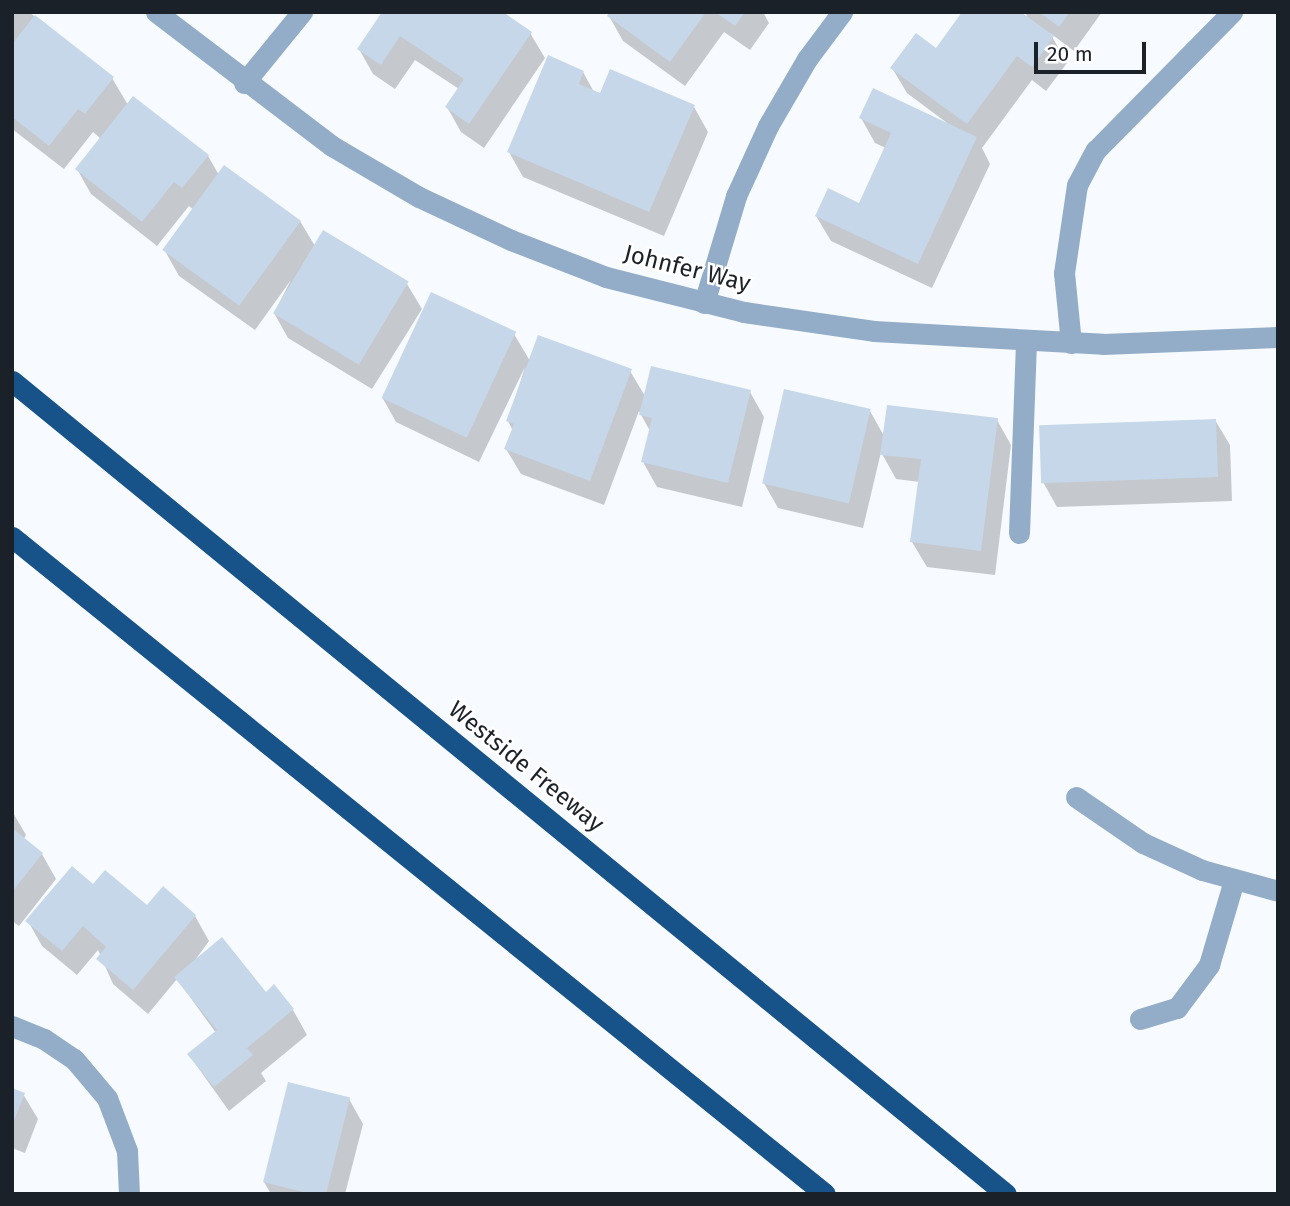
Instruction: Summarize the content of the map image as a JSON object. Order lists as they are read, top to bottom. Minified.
{"streets":{"highway":["Westside Freeway"],"street":["Johnfer Way"]},"scale_bar":"20 m"}
